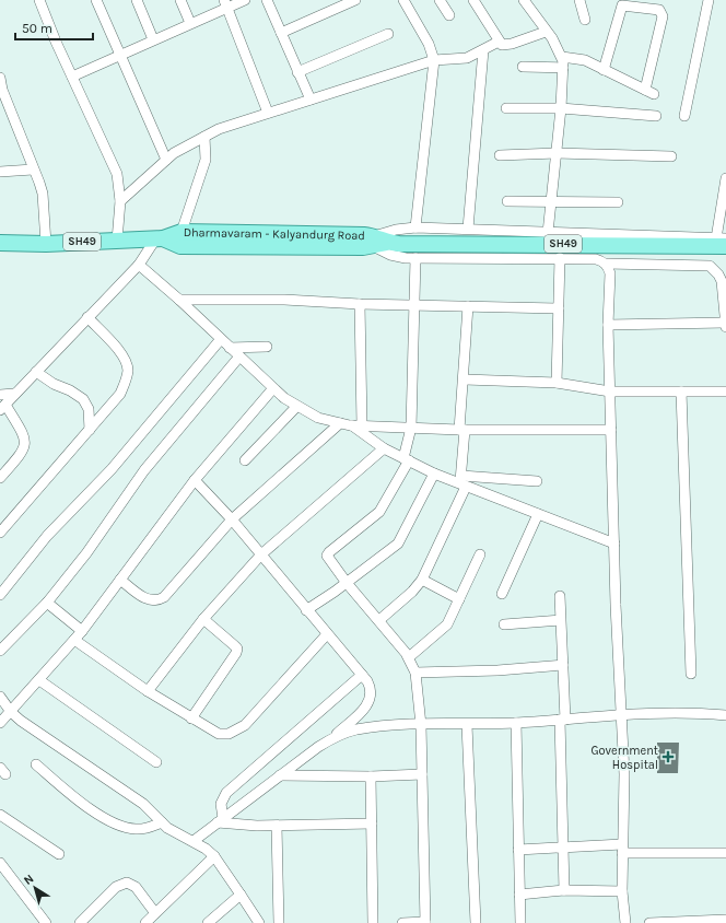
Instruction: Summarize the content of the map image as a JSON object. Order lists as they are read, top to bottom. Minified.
{"streets":{"main road":["Dharmavaram - Kalyandurg Road","SH49"]},"places":{"health":["Government Hospital"]},"scale_bar":"50 m","north":"top left"}
